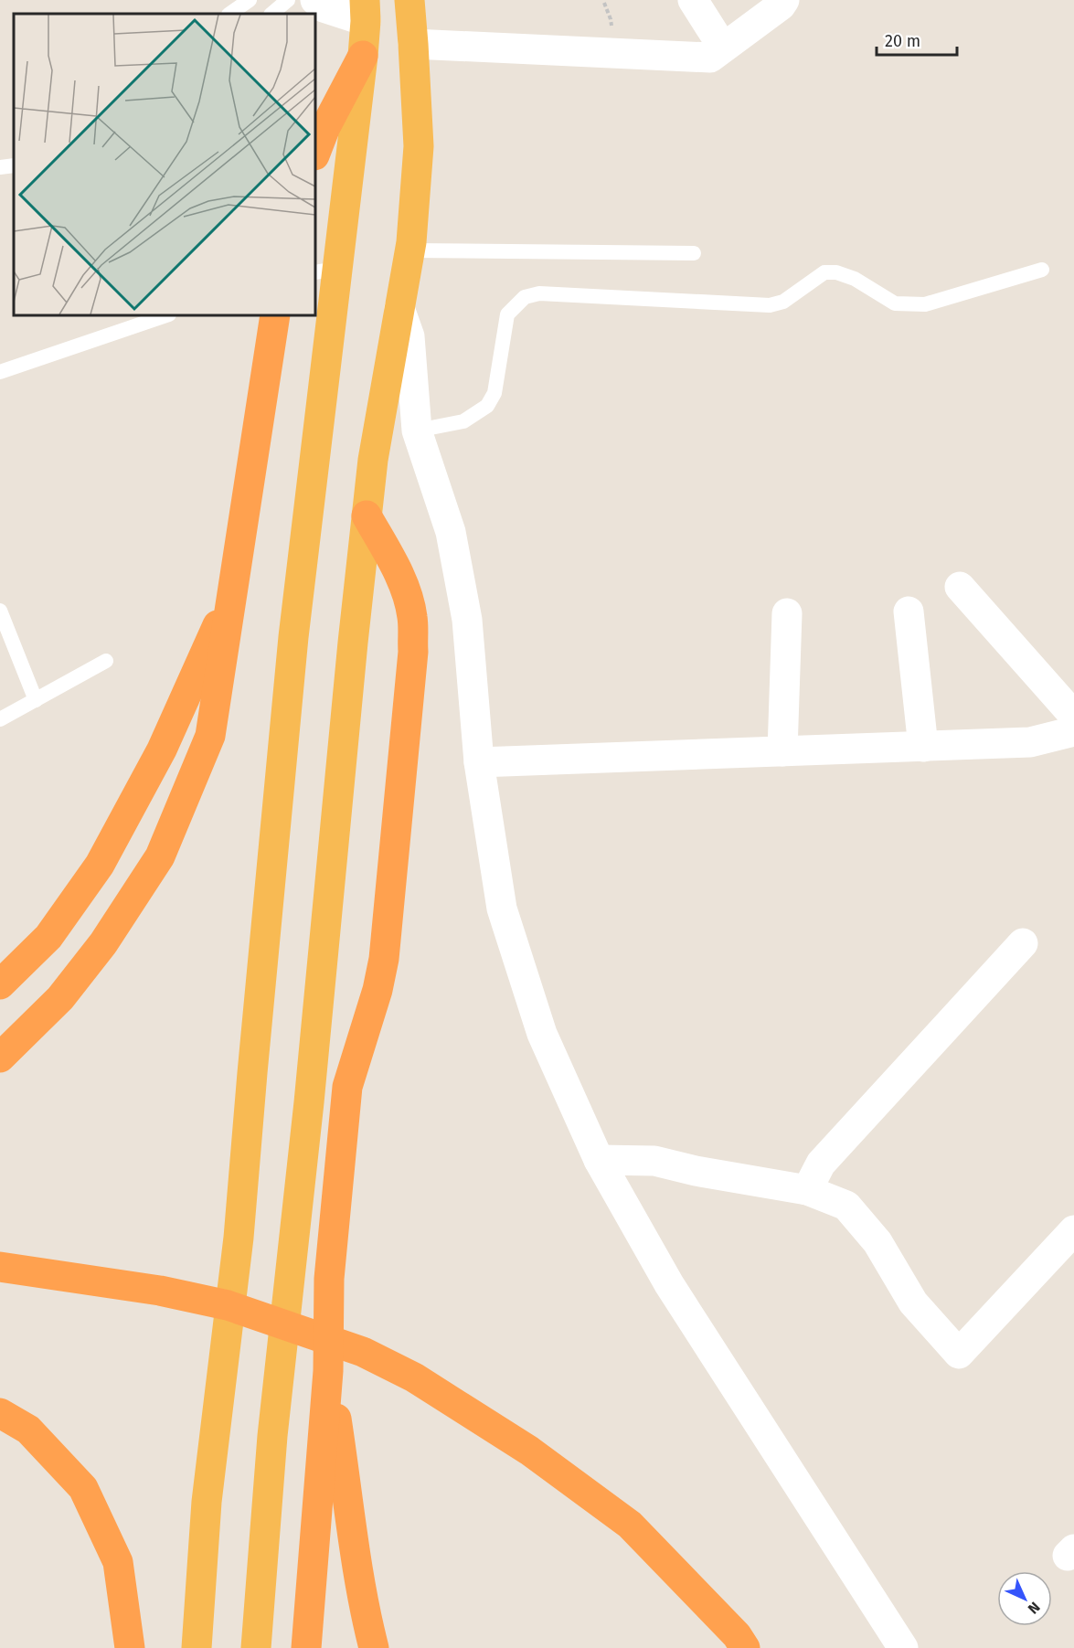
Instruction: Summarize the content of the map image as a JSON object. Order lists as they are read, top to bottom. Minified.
{"scale_bar":"20 m","north":"bottom right"}
